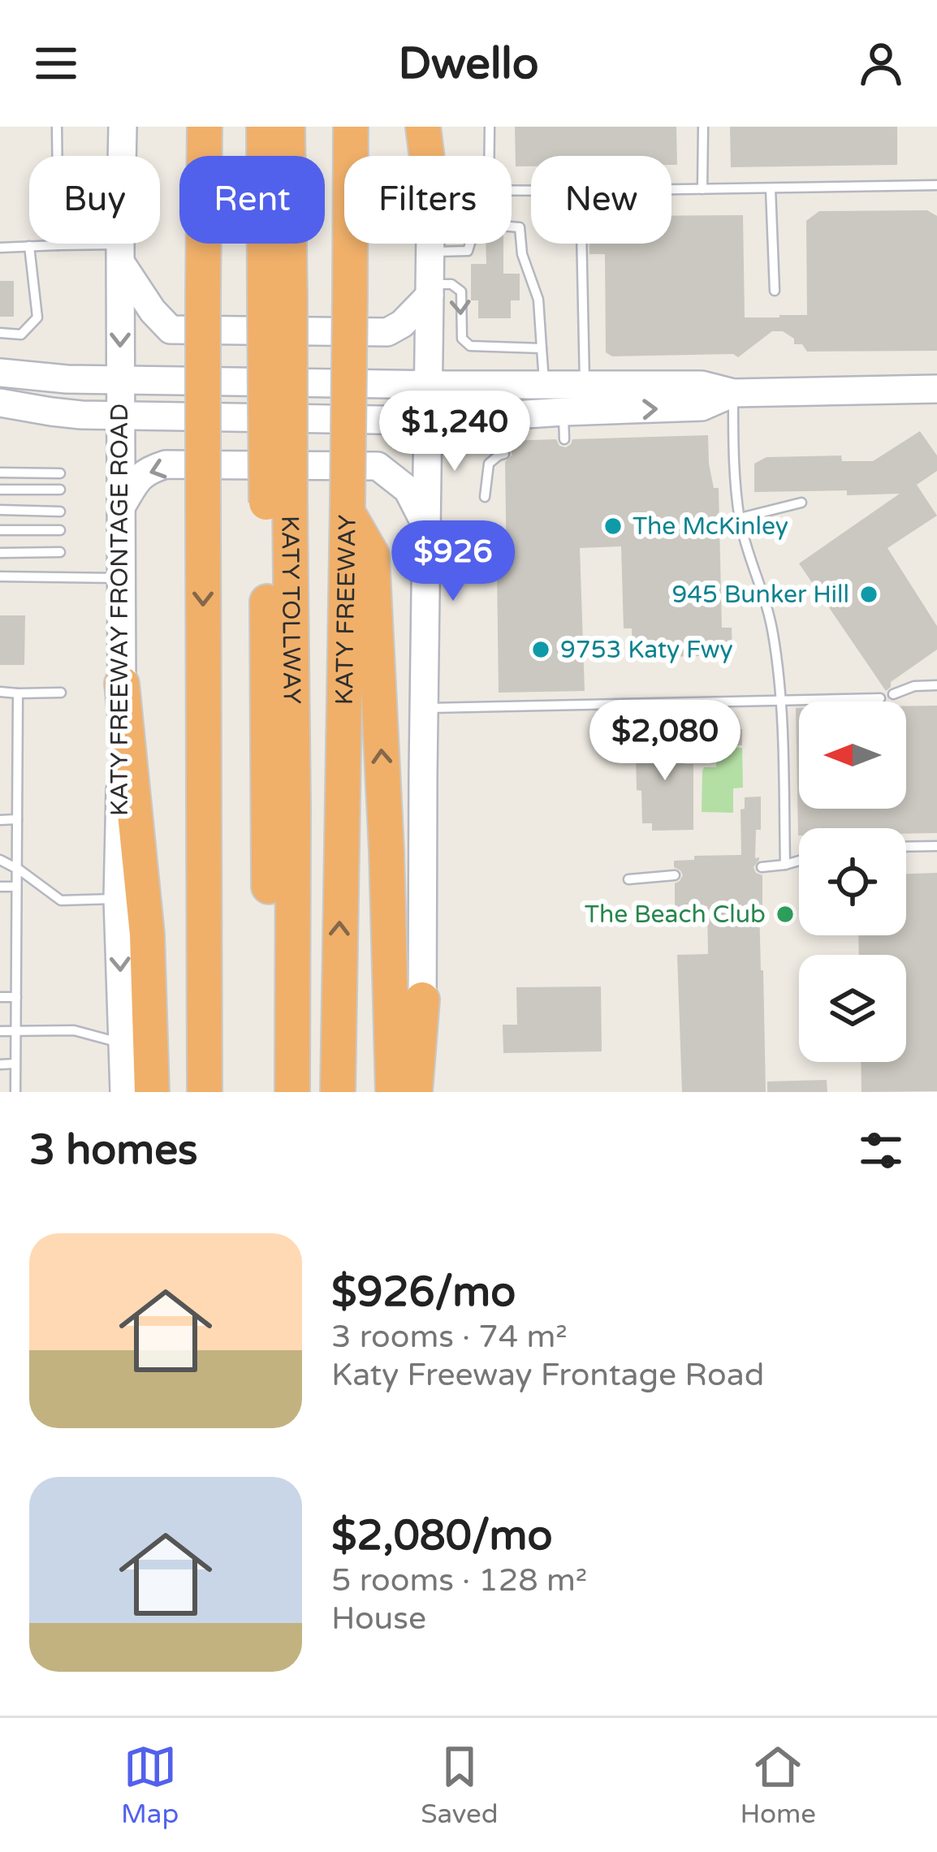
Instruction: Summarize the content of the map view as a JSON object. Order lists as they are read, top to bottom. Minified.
{"streets":{"highway":["KATY TOLLWAY","KATY FREEWAY"],"main road":["KATY FREEWAY FRONTAGE ROAD"]},"places":["The McKinley","945 Bunker Hill","9753 Katy Fwy","The Beach Club"],"north":"left","page":{"header":"Dwello","chip":["Buy","Rent","Filters","New"],"price":["$1,240","$926","$2,080"],"heading":"3 homes","list":[{"name":"$926/mo","note":"3 rooms · 74 m² · Katy Freeway Frontage Road"},{"name":"$2,080/mo","note":"5 rooms · 128 m² · House"}],"tabs":["Map","Saved","Home"]}}
